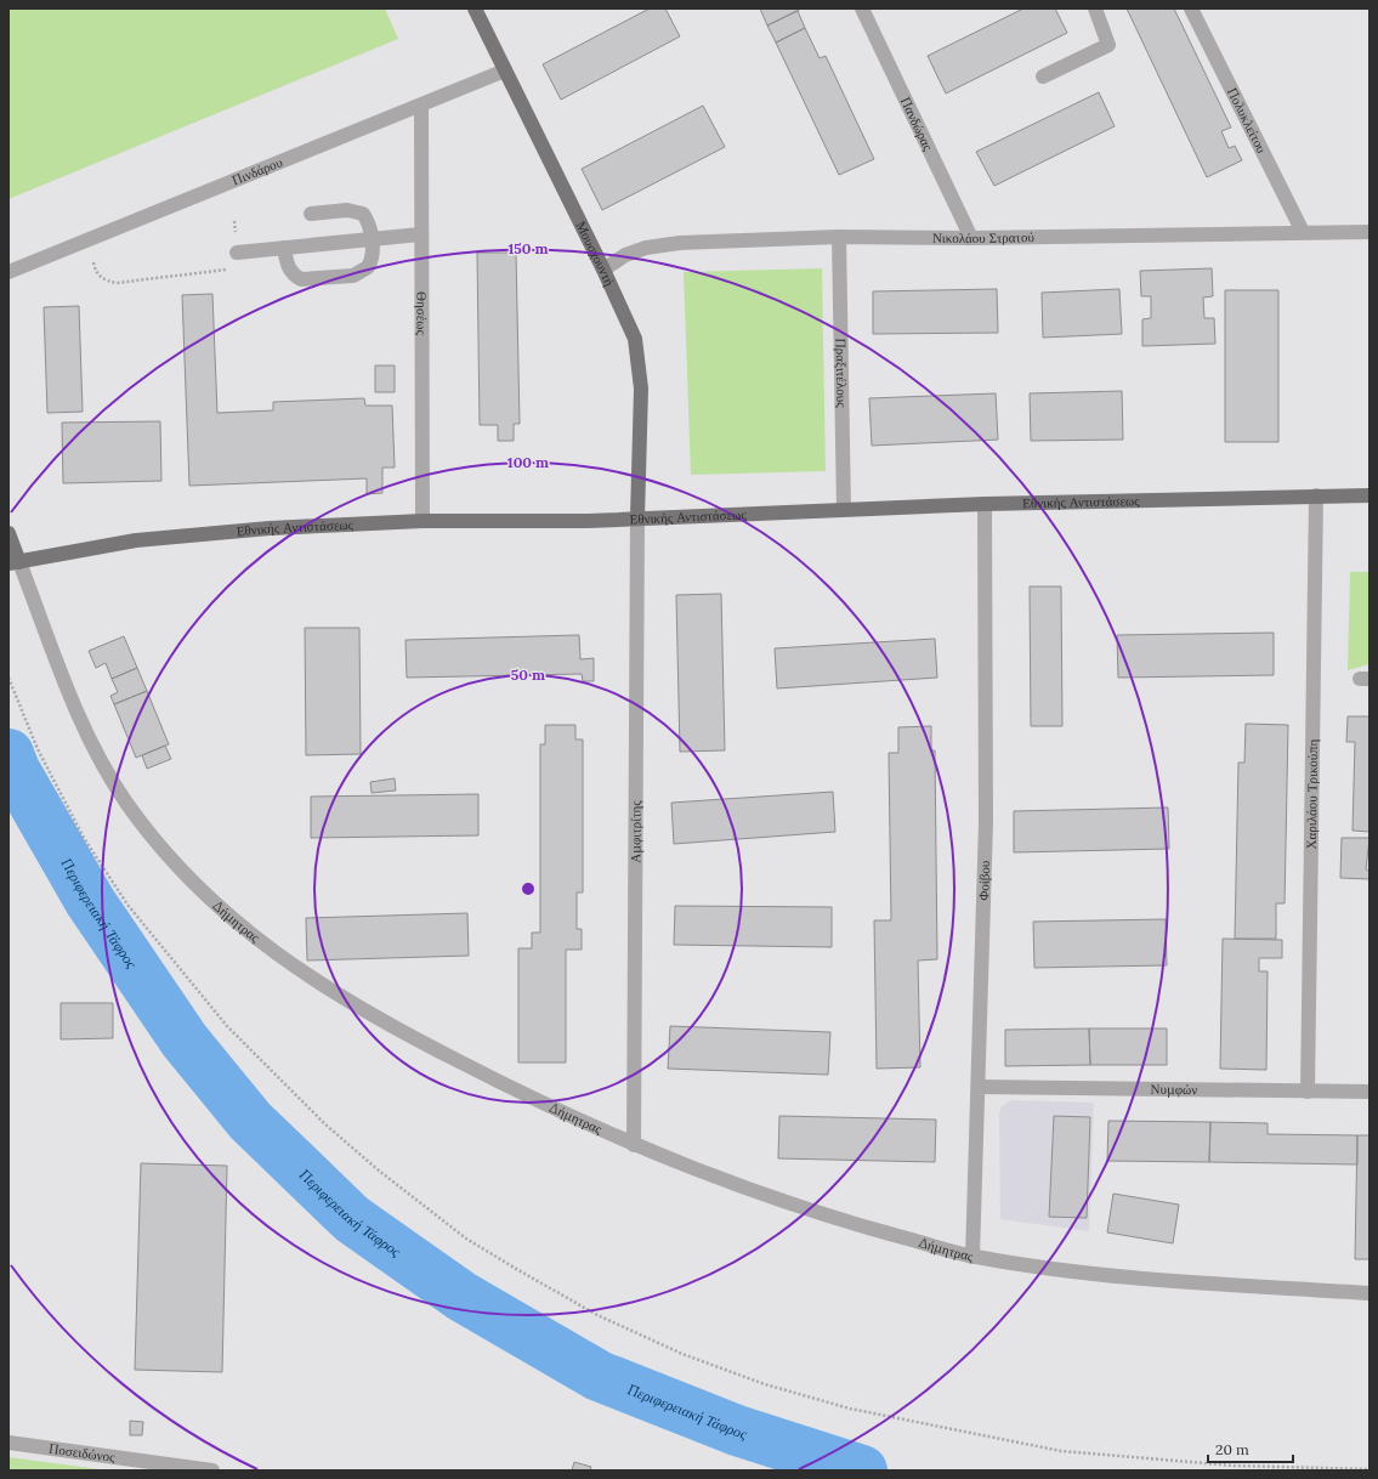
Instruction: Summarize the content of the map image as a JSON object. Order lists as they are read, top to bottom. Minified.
{"streets":{"main road":["Μουσχουντή","Εθνικής Αντιστάσεως"],"street":["Πολυκλείτου","Πανδώρας","Πινδάρου","Νικολάου Στρατού","Θησέως","Πραξιτέλους","Χαριλάου Τρικούπη","Αμφιτρίτης","Φοίβου","Δήμητρας","Νυμφών","Ποσειδώνος"]},"crossings":[["Πολυκλείτου","Νικολάου Στρατού"],["Πανδώρας","Νικολάου Στρατού"],["Πινδάρου","Μουσχουντή"],["Πινδάρου","Θησέως"],["Νικολάου Στρατού","Μουσχουντή"],["Νικολάου Στρατού","Πραξιτέλους"],["Μουσχουντή","Εθνικής Αντιστάσεως"],["Μουσχουντή","Αμφιτρίτης"],["Θησέως","Εθνικής Αντιστάσεως"],["Πραξιτέλους","Εθνικής Αντιστάσεως"],["Εθνικής Αντιστάσεως","Χαριλάου Τρικούπη"],["Εθνικής Αντιστάσεως","Αμφιτρίτης"],["Εθνικής Αντιστάσεως","Φοίβου"],["Εθνικής Αντιστάσεως","Δήμητρας"],["Χαριλάου Τρικούπη","Νυμφών"],["Αμφιτρίτης","Δήμητρας"],["Φοίβου","Δήμητρας"],["Φοίβου","Νυμφών"]],"water":["Περιφερειακή Τάφρος"],"scale_bar":"20 m","rings":["150 m","100 m","50 m"]}
